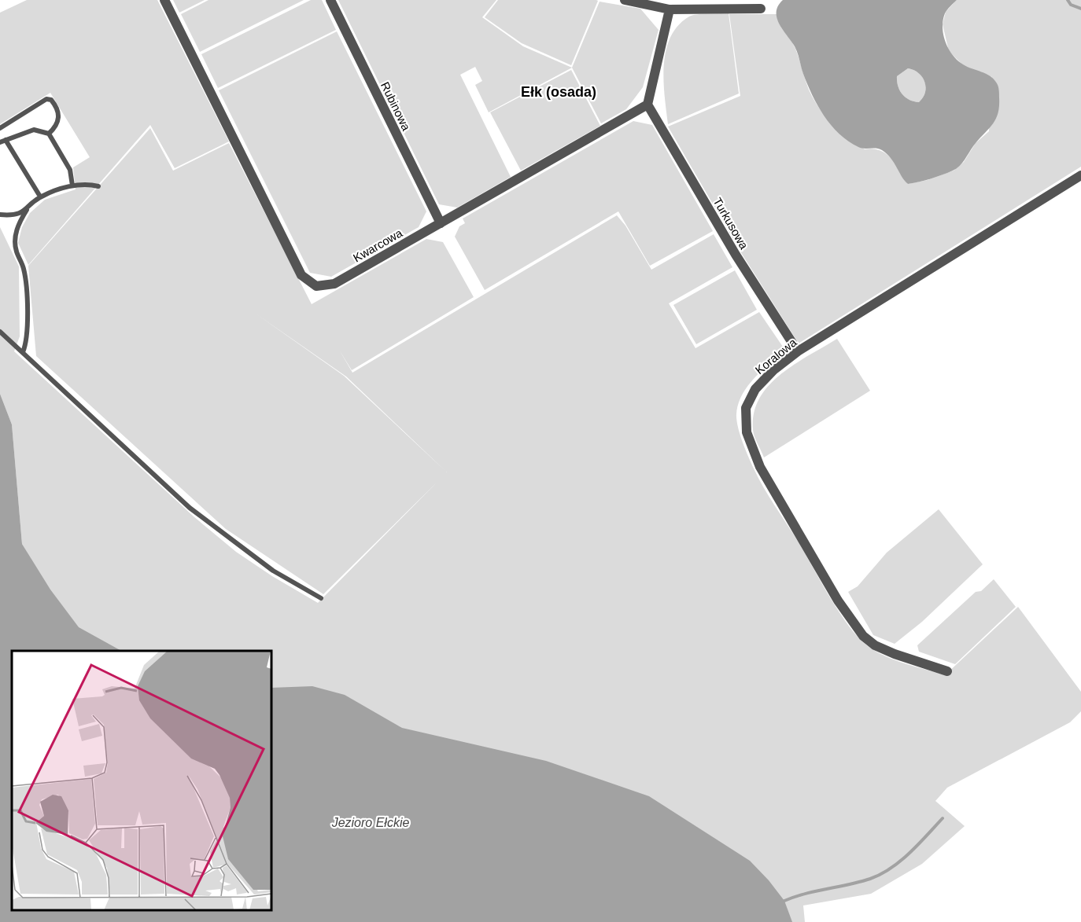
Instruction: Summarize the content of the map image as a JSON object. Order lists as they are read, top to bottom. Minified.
{"streets":{"street":["Rubinowa","Turkusowa","Kwarcowa","Koralowa"]},"crossings":[["Rubinowa","Kwarcowa"],["Turkusowa","Kwarcowa"],["Turkusowa","Koralowa"]],"districts":["Ełk (osada)"],"water":["Jezioro Ełckie"]}
